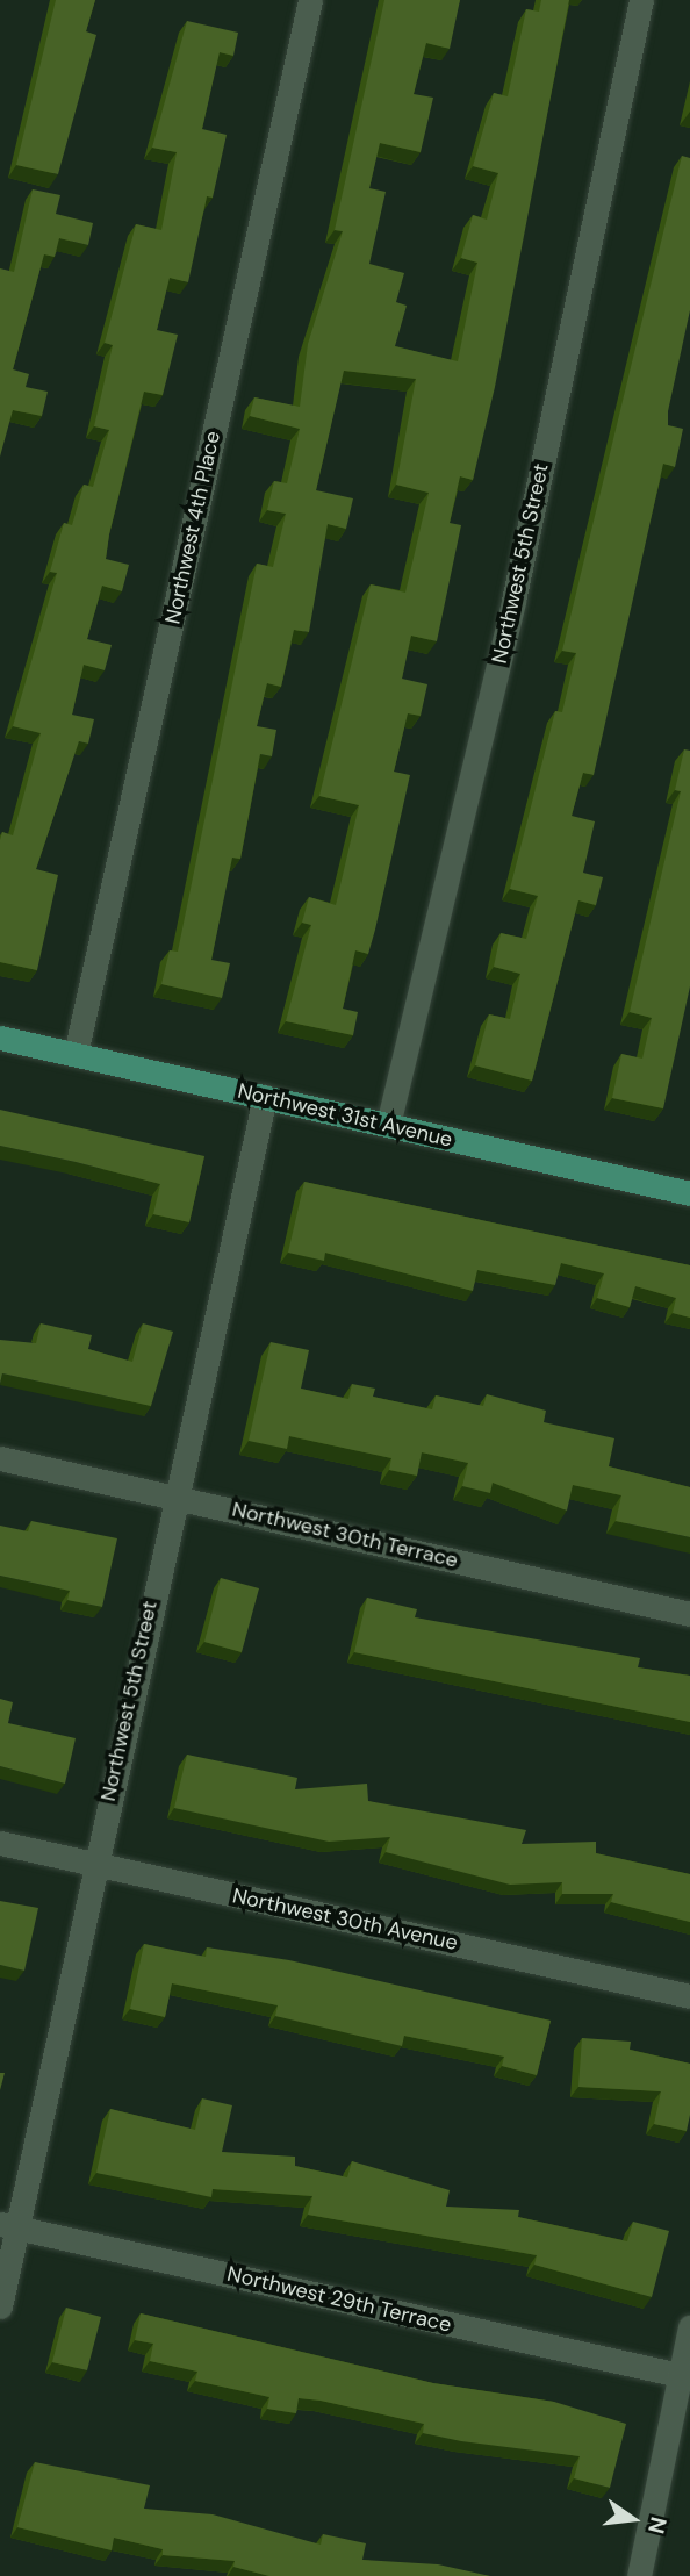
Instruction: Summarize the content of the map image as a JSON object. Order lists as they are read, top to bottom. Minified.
{"streets":{"main road":["Northwest 31st Avenue"],"street":["Northwest 4th Place","Northwest 5th Street","Northwest 30th Terrace","Northwest 30th Avenue","Northwest 29th Terrace"]},"crossings":[["Northwest 4th Place","Northwest 31st Avenue"],["Northwest 5th Street","Northwest 31st Avenue"],["Northwest 5th Street","Northwest 30th Terrace"],["Northwest 5th Street","Northwest 30th Avenue"],["Northwest 5th Street","Northwest 29th Terrace"]],"north":"right"}
